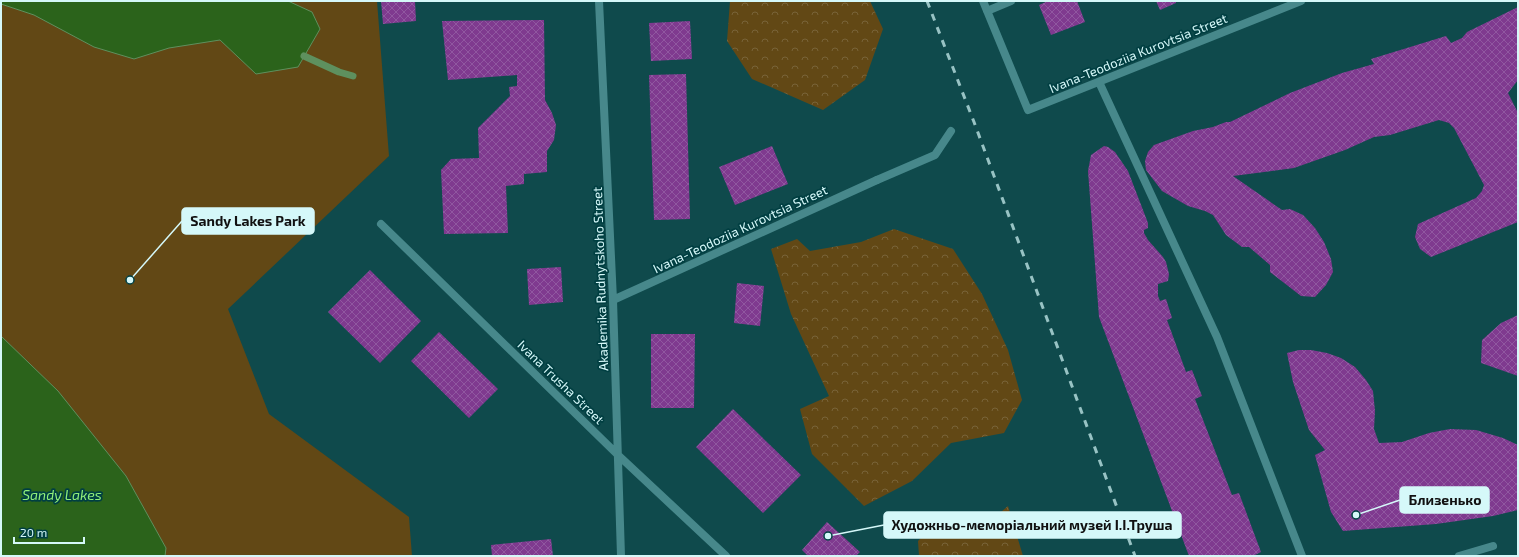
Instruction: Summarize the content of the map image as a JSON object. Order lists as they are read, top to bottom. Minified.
{"streets":{"street":["Ivana-Teodoziia Kurovtsia Street","Akademika Rudnytskoho Street","Ivana Trusha Street"]},"crossings":[["Ivana-Teodoziia Kurovtsia Street","Akademika Rudnytskoho Street"],["Akademika Rudnytskoho Street","Ivana Trusha Street"]],"water":["Sandy Lakes"],"places":["Sandy Lakes Park","Близенько","Художньо-меморіальний музей І.І.Труша"],"scale_bar":"20 m"}
